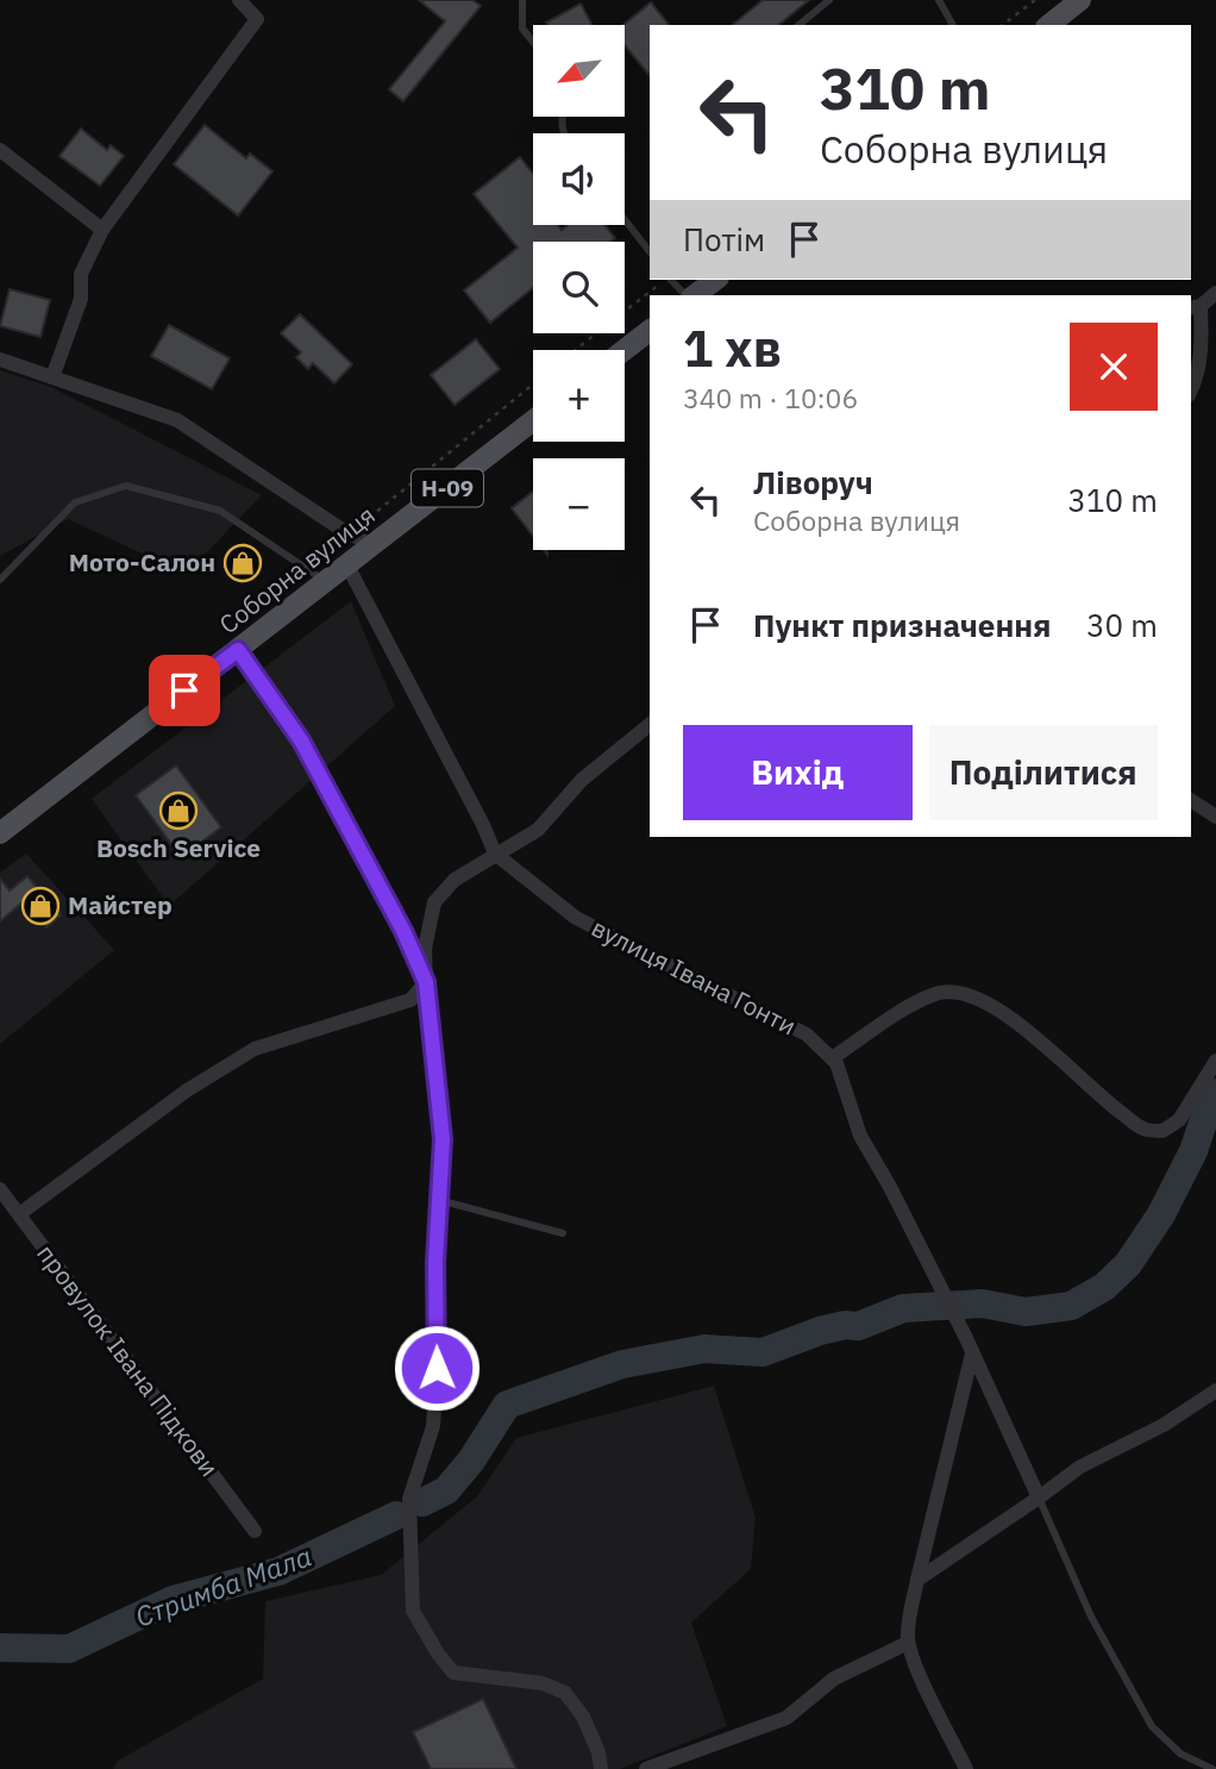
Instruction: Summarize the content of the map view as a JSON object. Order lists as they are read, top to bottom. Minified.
{"streets":{"main road":["Н-09","Соборна вулиця"],"street":["вулиця Івана Гонти","провулок Івана Підкови"]},"crossings":[["Соборна вулиця","вулиця Івана Гонти"]],"water":["Стримба Мала"],"places":{"shop":["Мото-Салон","Bosch Service","Майстер"]},"north":"bottom left","page":{"map_buttons":["+","−"],"turn":["310 m","Соборна вулиця"],"then":"Потім","heading":["1 хв","340 m · 10:06"],"list":[{"name":"Ліворуч","note":"Соборна вулиця","value":"310 m"},{"name":"Пункт призначення","value":"30 m"}],"buttons":["Вихід","Поділитися"]}}
